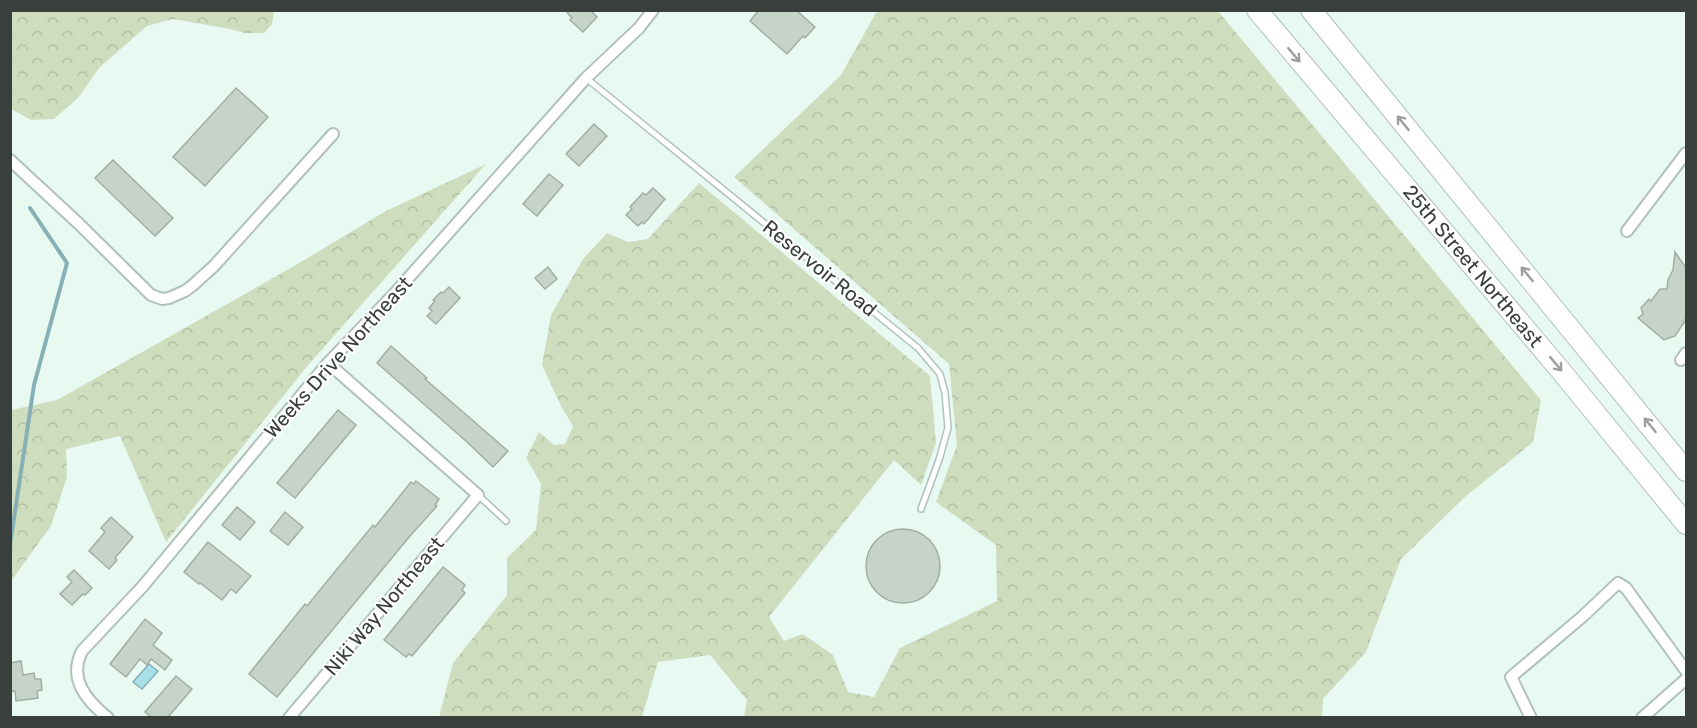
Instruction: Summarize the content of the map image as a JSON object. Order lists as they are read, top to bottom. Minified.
{"streets":{"highway":["25th Street Northeast"],"street":["Weeks Drive Northeast","Niki Way Northeast"],"lane":["Reservoir Road"]},"crossings":[["Reservoir Road","Weeks Drive Northeast"]]}
